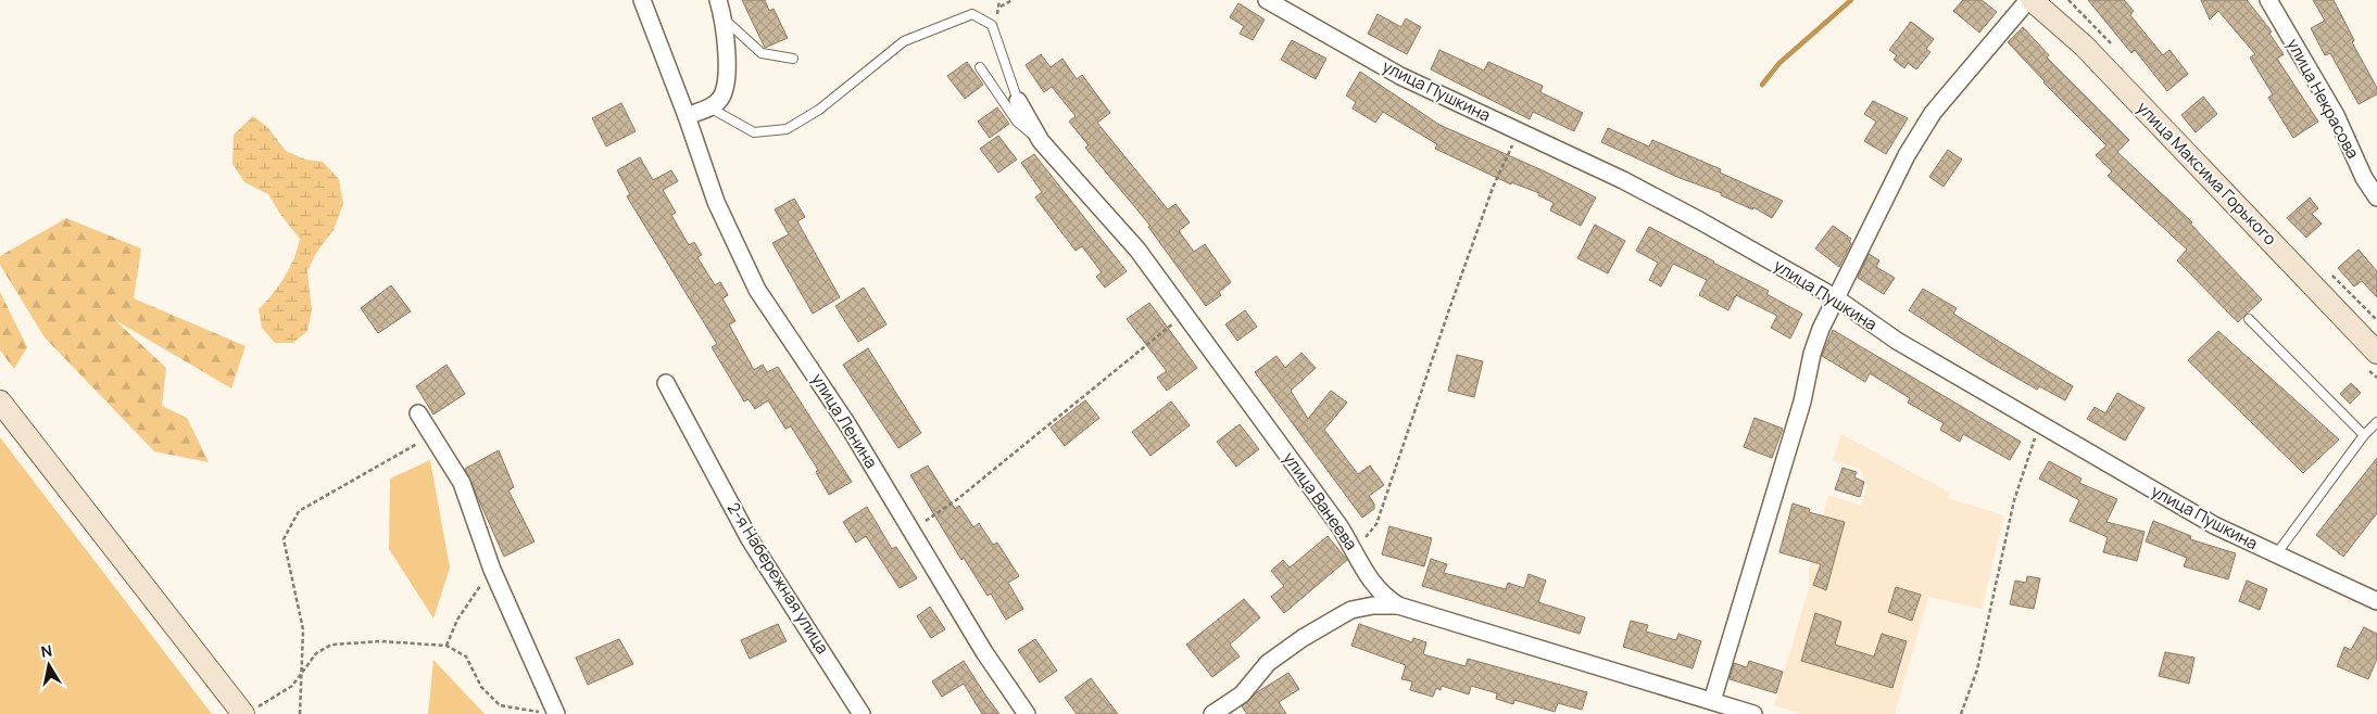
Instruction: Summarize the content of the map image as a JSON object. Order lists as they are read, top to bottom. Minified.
{"streets":{"street":["улица Пушкина","улица Некрасова","улица Максима Горького","улица Ленина","улица Ванеева","2-я Набережная улица"]},"north":"top"}
